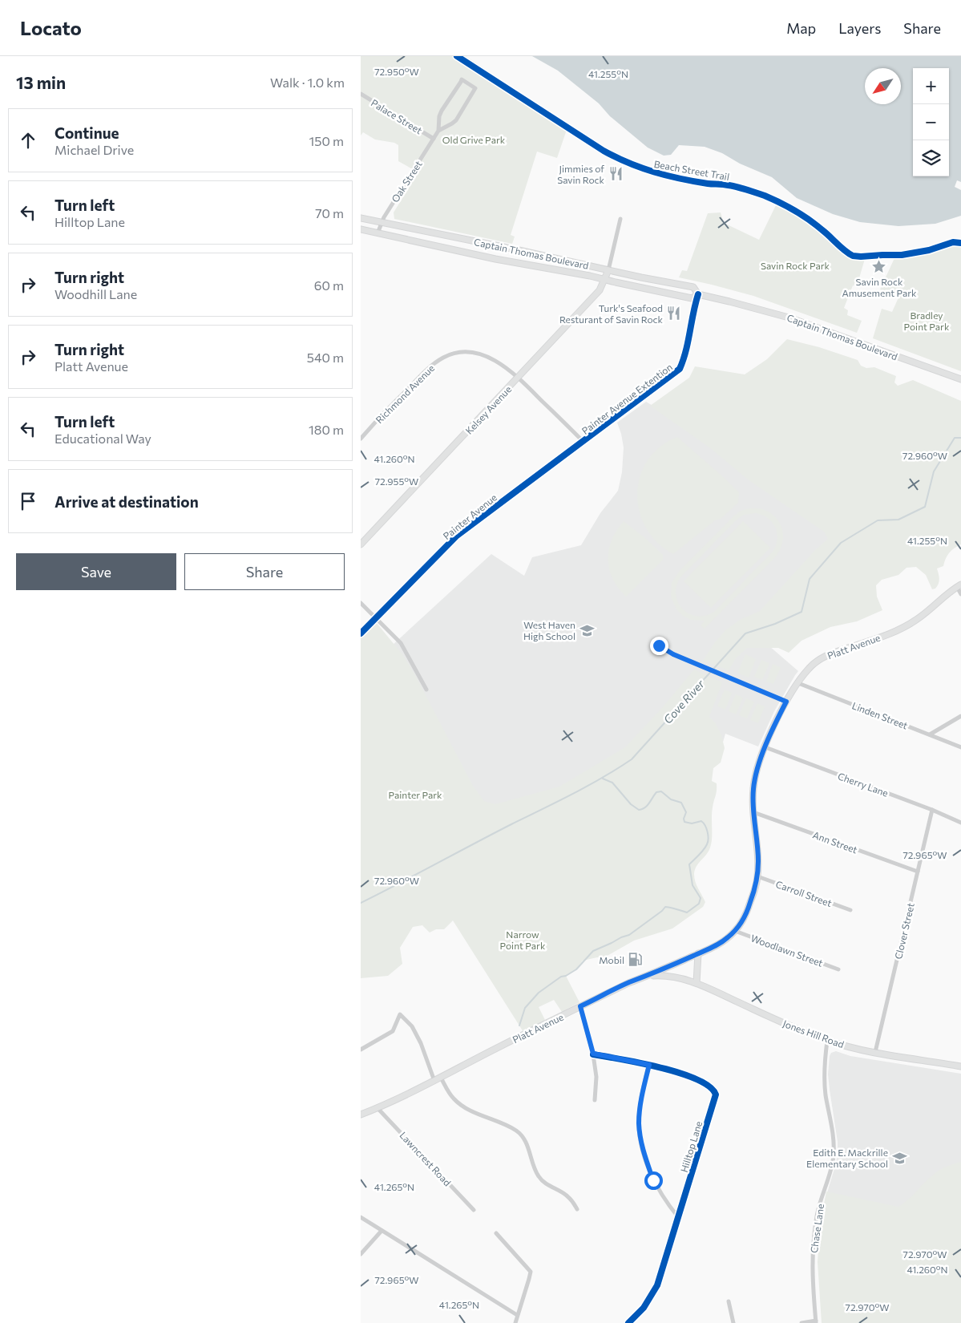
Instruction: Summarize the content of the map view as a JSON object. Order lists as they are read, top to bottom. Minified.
{"streets":{"main road":["Captain Thomas Boulevard","Kelsey Avenue","Platt Avenue","Jones Hill Road"],"street":["Palace Street","Oak Street","Richmond Avenue","Painter Avenue Extention","Painter Avenue","Linden Street","Cherry Lane","Ann Street","Carroll Street","Clover Street","Woodlawn Street","Hilltop Lane","Lawncrest Road","Chase Lane"],"cycle path":["Beach Street Trail"]},"crossings":[["Palace Street","Oak Street"],["Oak Street","Captain Thomas Boulevard"],["Captain Thomas Boulevard","Painter Avenue Extention"],["Captain Thomas Boulevard","Kelsey Avenue"],["Richmond Avenue","Painter Avenue Extention"],["Richmond Avenue","Kelsey Avenue"],["Richmond Avenue","Painter Avenue"],["Painter Avenue Extention","Painter Avenue"],["Platt Avenue","Linden Street"],["Platt Avenue","Cherry Lane"],["Platt Avenue","Ann Street"],["Platt Avenue","Carroll Street"],["Platt Avenue","Woodlawn Street"],["Platt Avenue","Jones Hill Road"],["Platt Avenue","Lawncrest Road"],["Cherry Lane","Clover Street"],["Ann Street","Clover Street"],["Clover Street","Jones Hill Road"],["Jones Hill Road","Chase Lane"]],"water":["Cove River"],"parks":["Old Grive Park","Savin Rock Park","Bradley Point Park","Painter Park","Narrow Point Park"],"places":{"restaurant":["Jimmies of Savin Rock","Turk's Seafood Resturant of Savin Rock"],"place":["Savin Rock Amusement Park"],"school or university":["West Haven High School","Edith E. Mackrille Elementary School"],"fuel station":["Mobil"]},"north":"bottom left","page":{"header":"Locato","nav":["Map","Layers","Share"],"heading":["13 min","Walk · 1.0 km"],"map_buttons":["+","−"],"list":[["Continue","Michael Drive","150 m"],["Turn left","Hilltop Lane","70 m"],["Turn right","Woodhill Lane","60 m"],["Turn right","Platt Avenue","540 m"],["Turn left","Educational Way","180 m"],"Arrive at destination"],"buttons":["Save","Share"]},"coordinates":["72.950°W","41.255°N","72.960°W","41.260°N","72.955°W","72.965°W","41.265°N","72.970°W"]}
